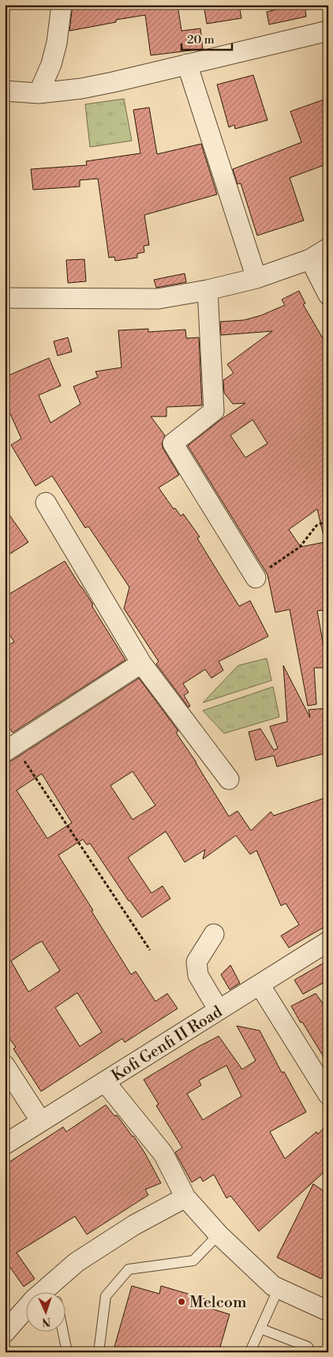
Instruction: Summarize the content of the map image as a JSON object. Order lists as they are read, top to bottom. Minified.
{"streets":{"street":["Kofi Genfi II Road"]},"places":["Melcom"],"scale_bar":"20 m","north":"bottom"}
